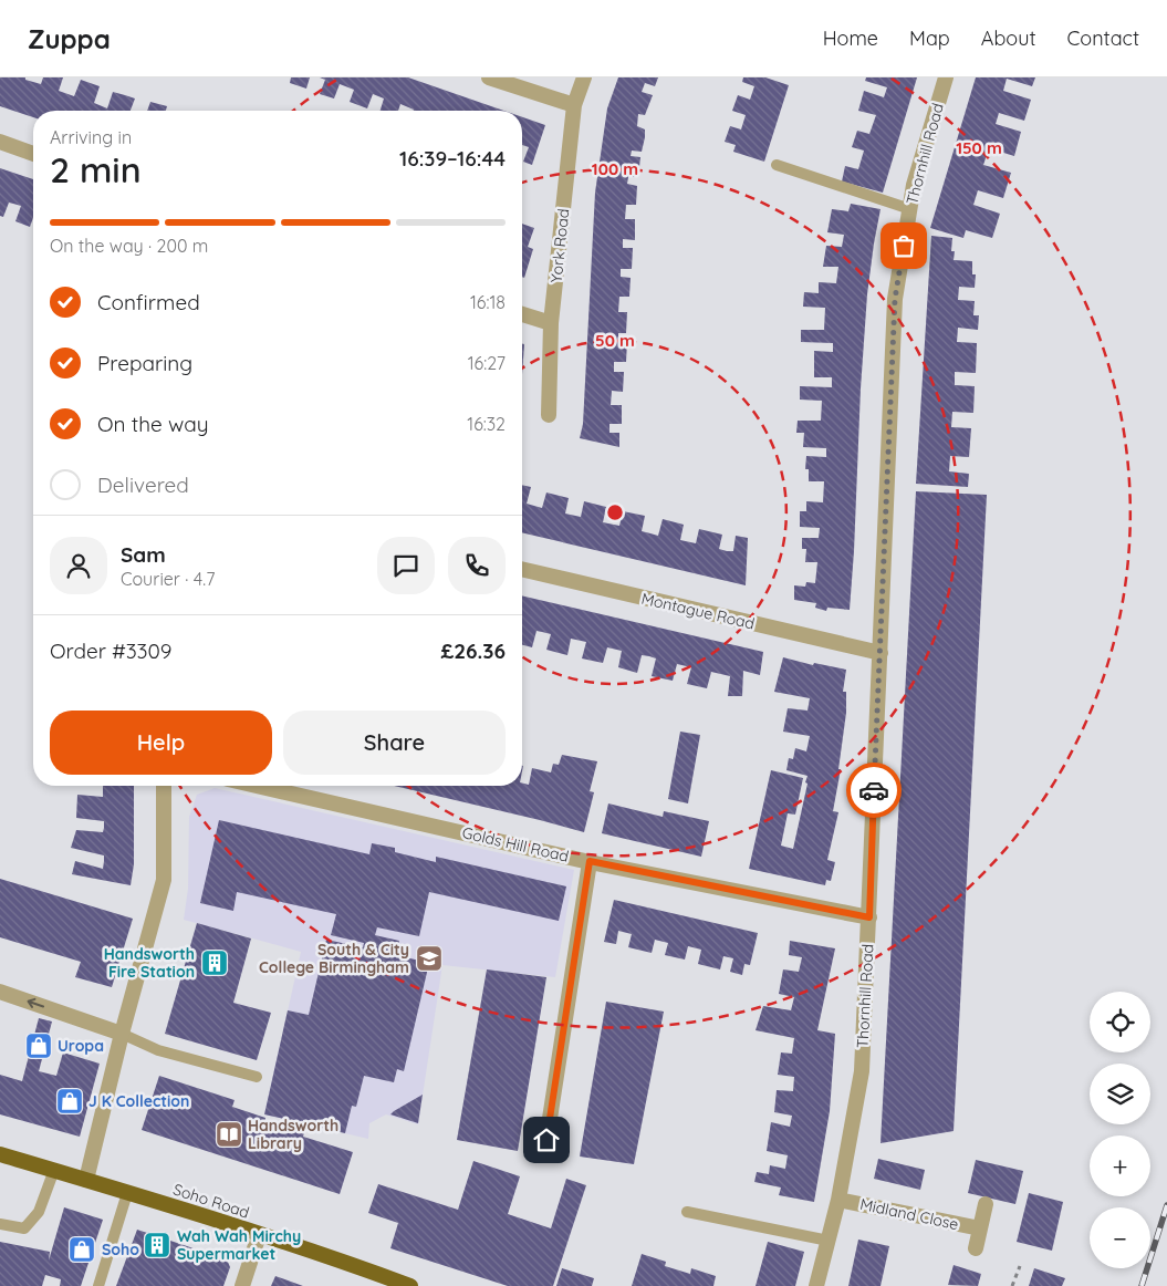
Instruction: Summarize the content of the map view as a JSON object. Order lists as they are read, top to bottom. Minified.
{"streets":{"highway":["Soho Road"],"street":["Thornhill Road","York Road","Montague Road","Golds Hill Road","Midland Close"]},"crossings":[["Thornhill Road","Montague Road"],["Thornhill Road","Golds Hill Road"],["Thornhill Road","Midland Close"]],"places":{"school or university":["South & City College Birmingham"],"building":["Handsworth Fire Station","Wah Wah Mirchy Supermarket"],"shop":["Uropa","J K Collection","Soho"],"library":["Handsworth Library"]},"page":{"header":"Zuppa","nav":["Home","Map","About","Contact"],"heading":["2 min","Arriving in","16:39–16:44"],"panel":["Sam","Courier · 4.7","Order #3309","£26.36"],"bar":"On the way · 200 m","list":[["Confirmed","16:18"],["Preparing","16:27"],["On the way","16:32"],"Delivered"],"buttons":["Help","Share"],"map_buttons":["+","−"]},"rings":["150 m","100 m","50 m"]}
